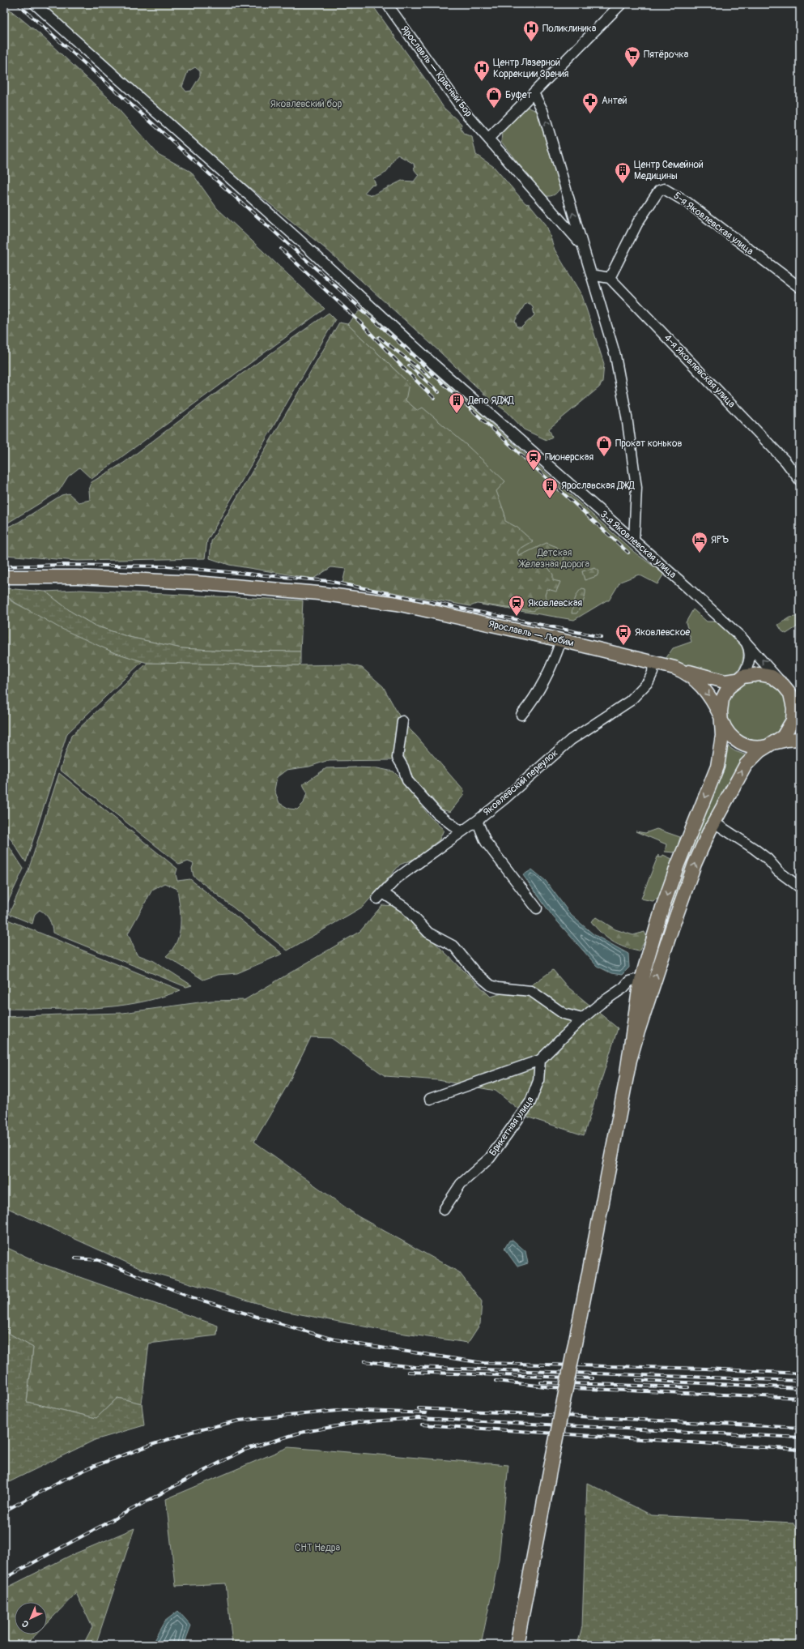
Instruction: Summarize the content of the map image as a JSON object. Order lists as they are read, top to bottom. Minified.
{"streets":{"main road":["Ярославль — Любим"],"street":["Ярославль — Красный Бор","5-я Яковлевская улица","4-я Яковлевская улица","3-я Яковлевская улица","Яковлевский переулок","Брикетная улица"]},"crossings":[["5-я Яковлевская улица","4-я Яковлевская улица"],["3-я Яковлевская улица","Ярославль — Любим"],["Ярославль — Любим","Яковлевский переулок"]],"parks":["Яковлевский бор","Детская Железная дорога","СНТ Недра"],"places":{"hospital":["Поликлиника","Центр Лазерной Коррекции Зрения"],"supermarket":["Пятёрочка"],"shop":["Буфет","Прокат коньков"],"pharmacy":["Антей"],"building":["Центр Семейной Медицины","Депо ЯДЖД","Ярославская ДЖД"],"station":["Пионерская","Яковлевская"],"hotel":["ЯРЪ"],"bus stop":["Яковлевское"]},"north":"bottom left"}
